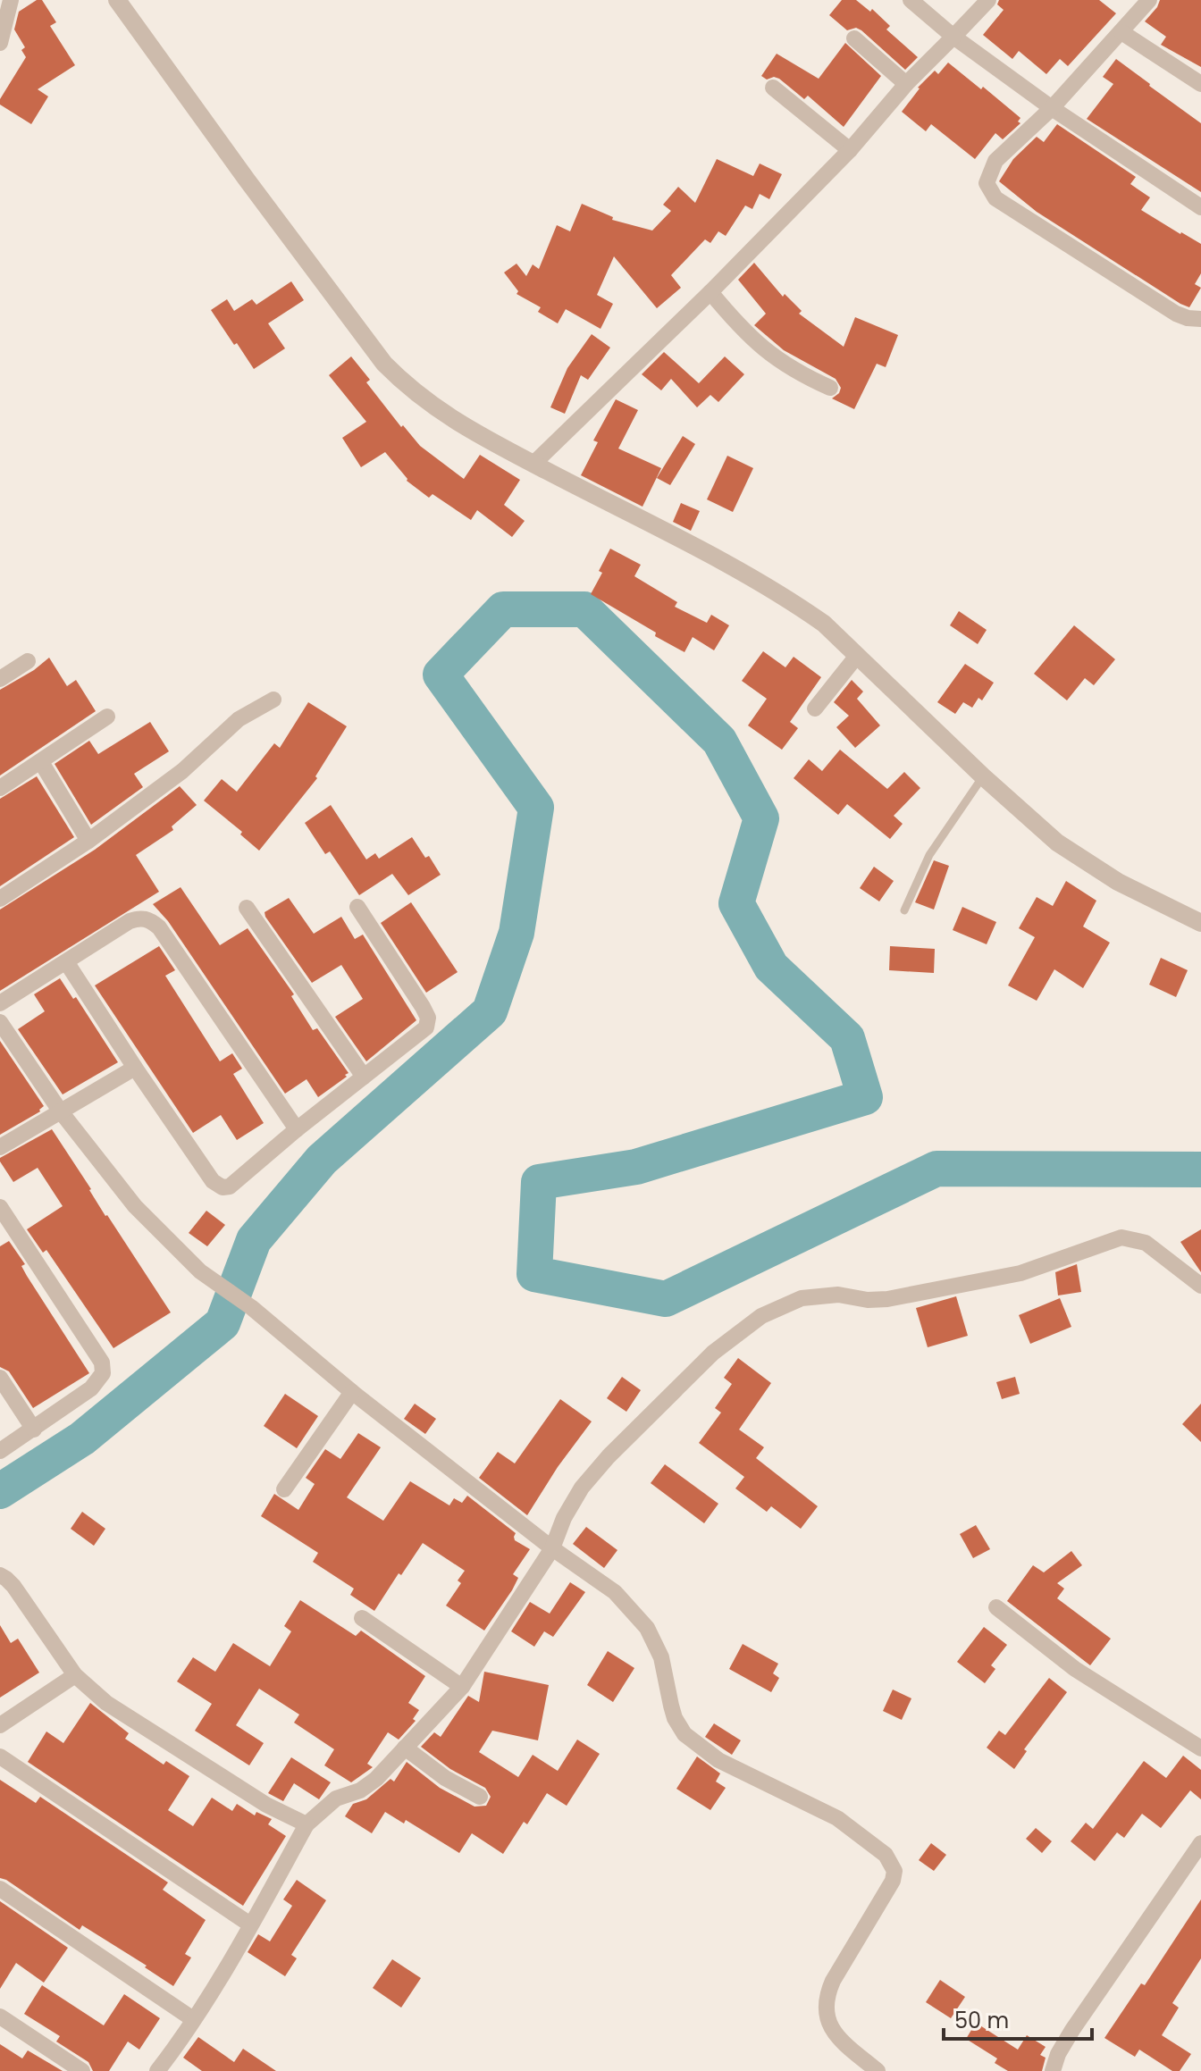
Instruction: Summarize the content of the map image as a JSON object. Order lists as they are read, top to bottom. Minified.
{"scale_bar":"50 m"}
